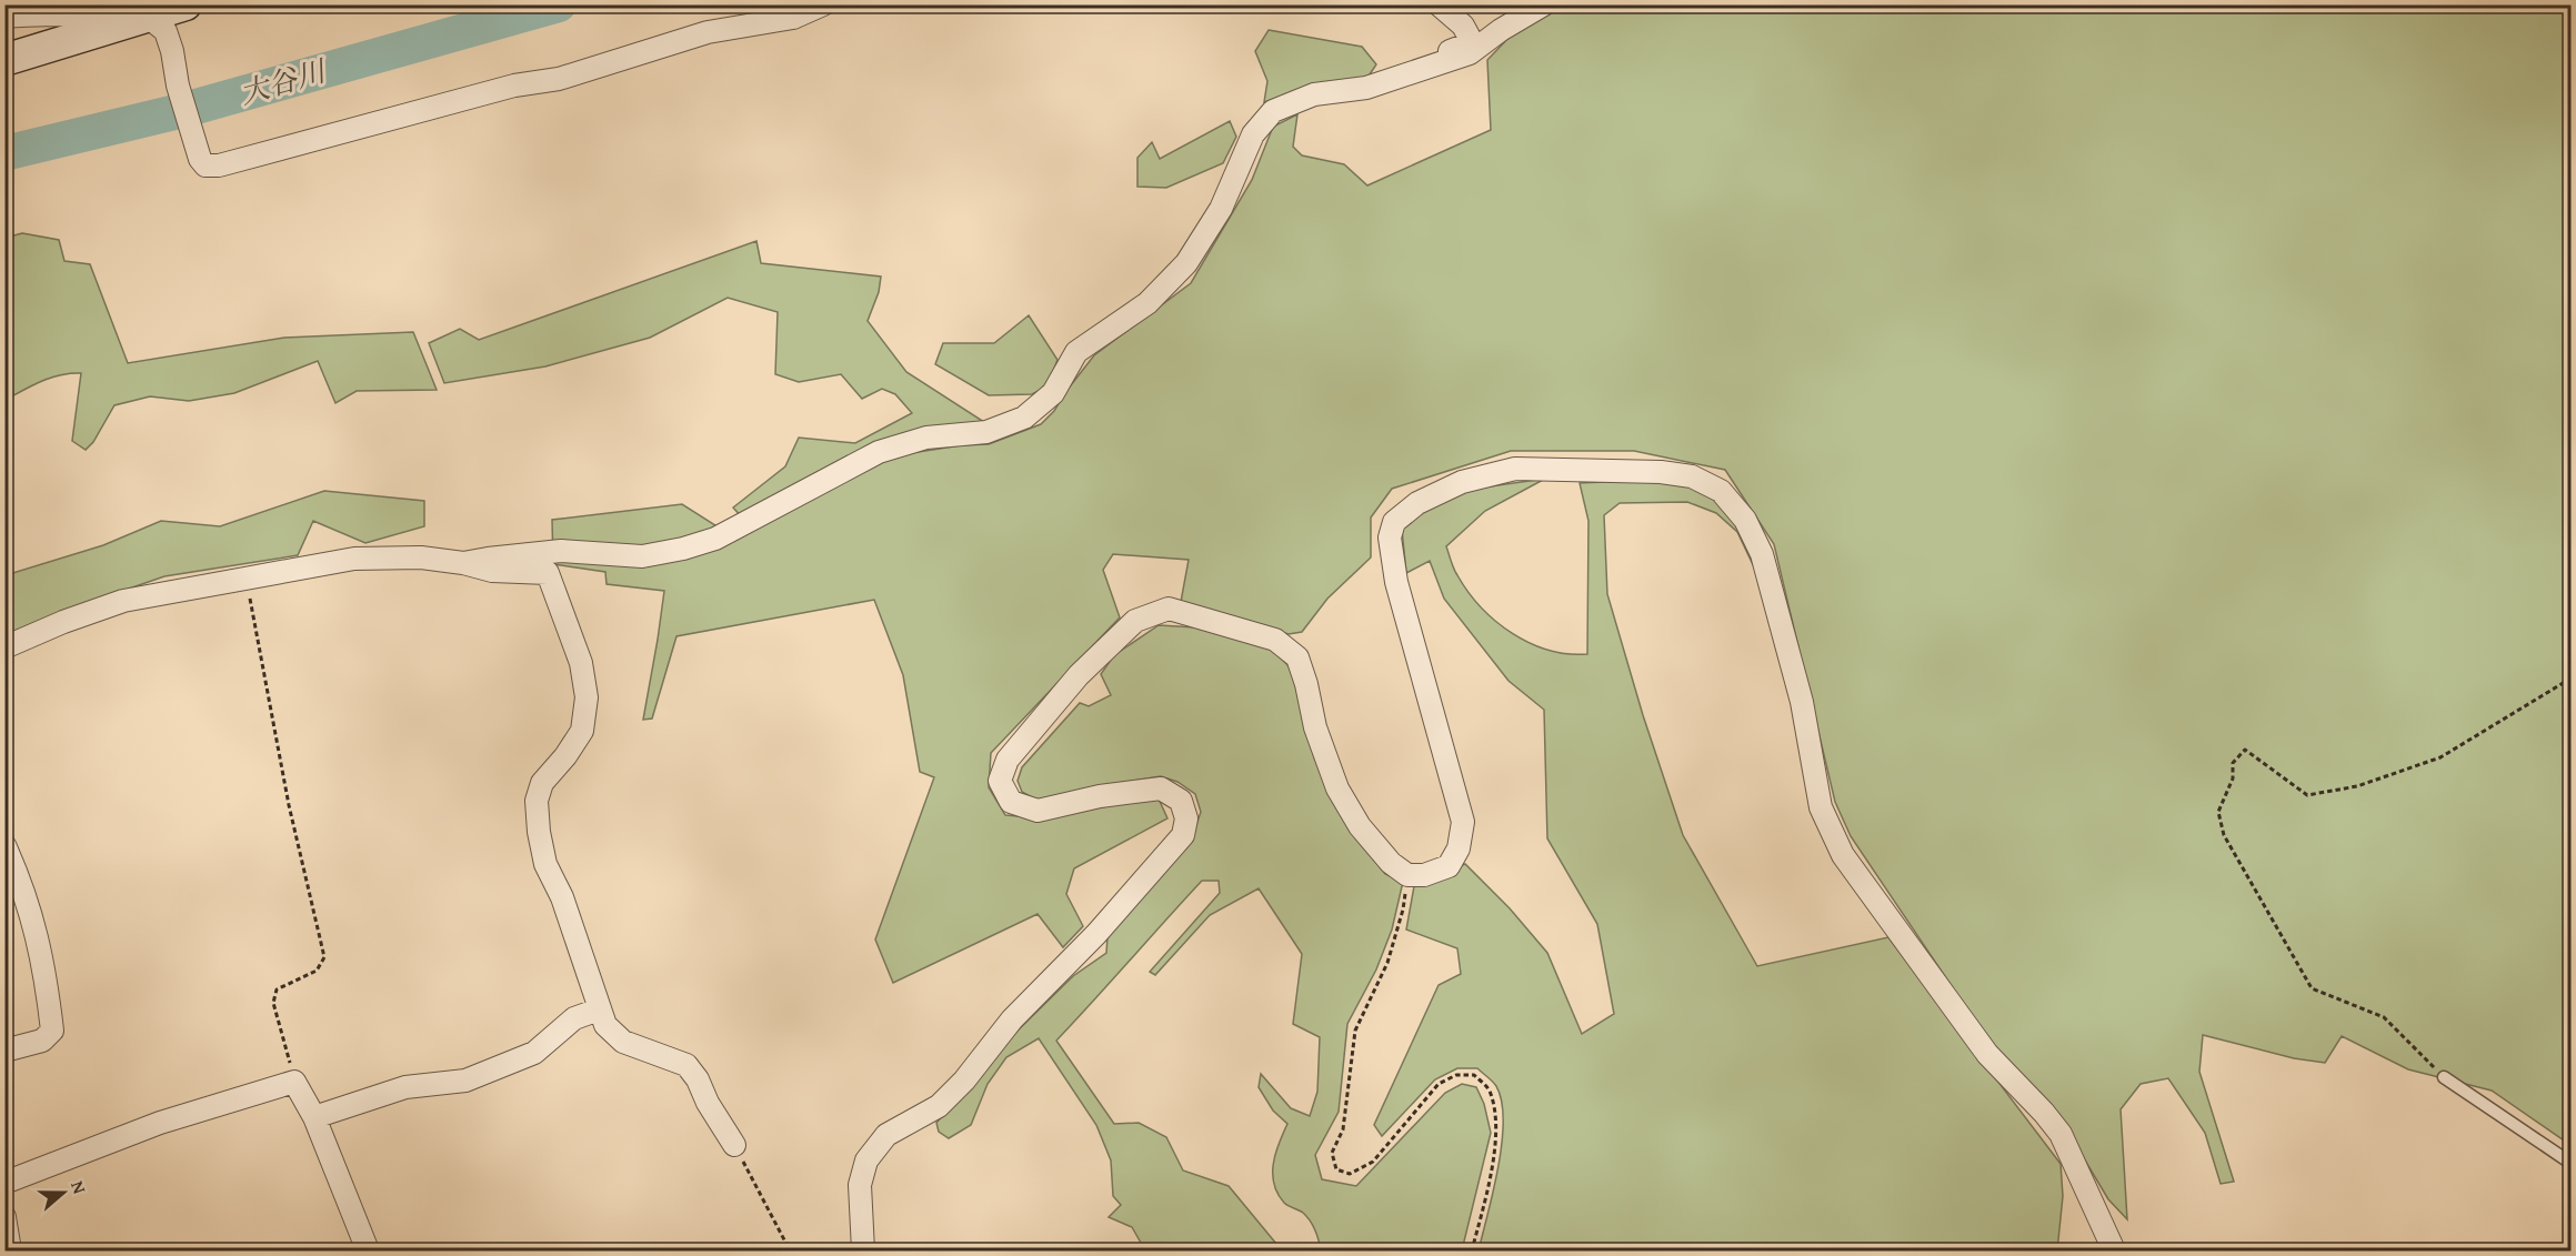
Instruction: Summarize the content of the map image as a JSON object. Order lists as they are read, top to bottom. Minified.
{"water":["大谷川"],"north":"right"}
